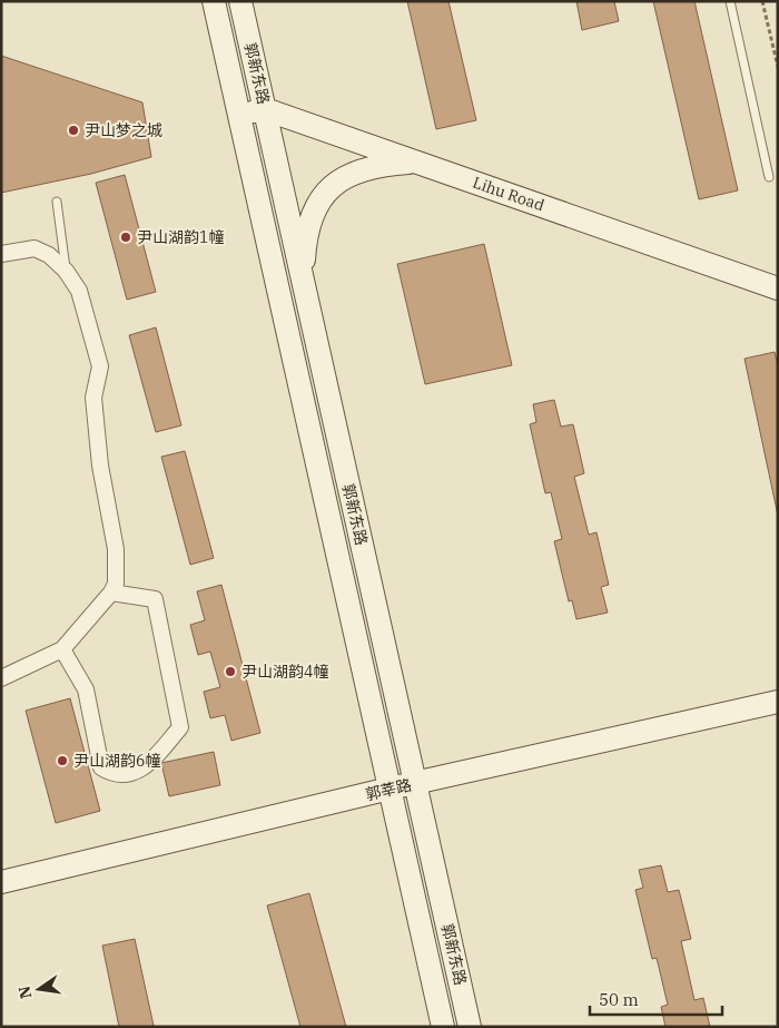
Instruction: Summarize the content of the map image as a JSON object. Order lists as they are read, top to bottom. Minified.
{"streets":{"main road":["郭新东路","Lihu Road","郭莘路"]},"crossings":[["郭新东路","Lihu Road"],["郭新东路","郭莘路"]],"places":["尹山梦之城","尹山湖韵1幢","尹山湖韵4幢","尹山湖韵6幢"],"scale_bar":"50 m","north":"left"}
